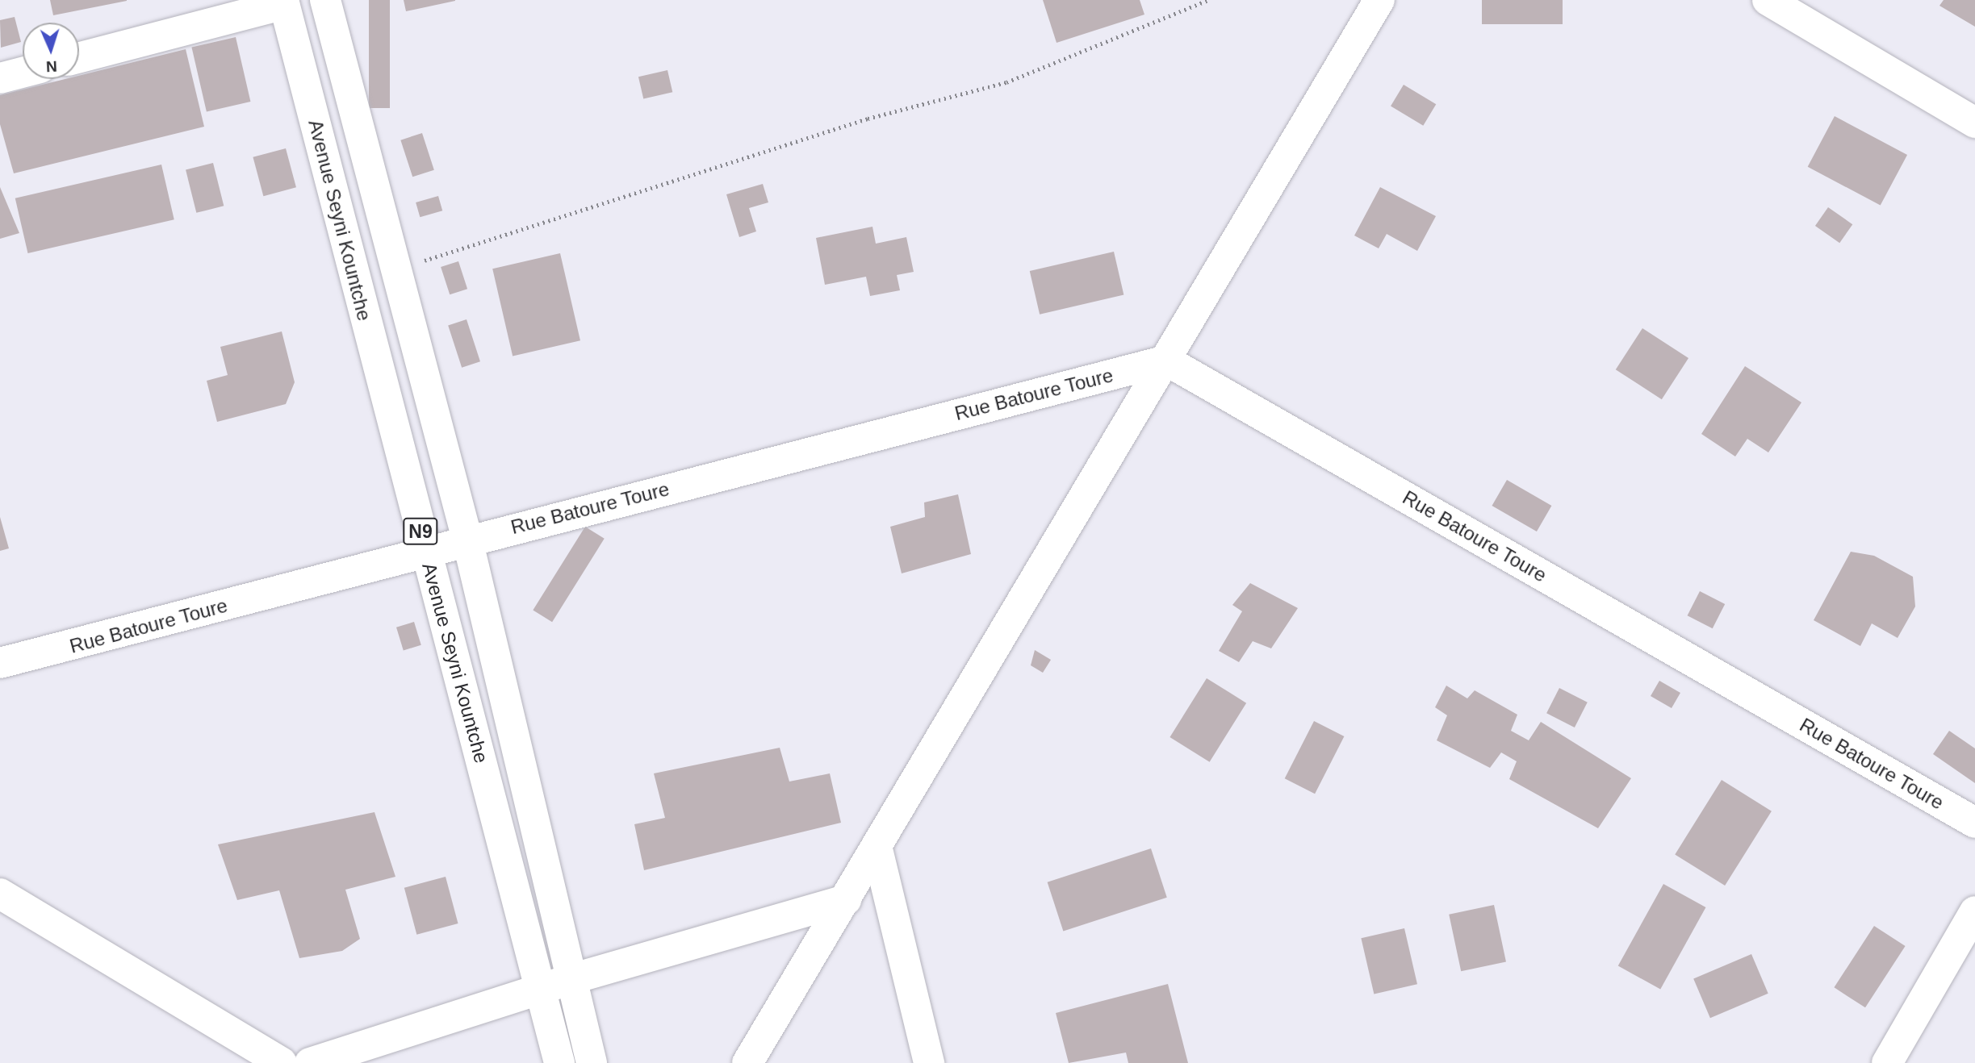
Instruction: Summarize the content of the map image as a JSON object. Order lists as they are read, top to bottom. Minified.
{"streets":{"main road":["Avenue Seyni Kountche","Rue Batoure Toure","N9"]},"crossings":[["Avenue Seyni Kountche","Rue Batoure Toure"]],"north":"bottom"}
